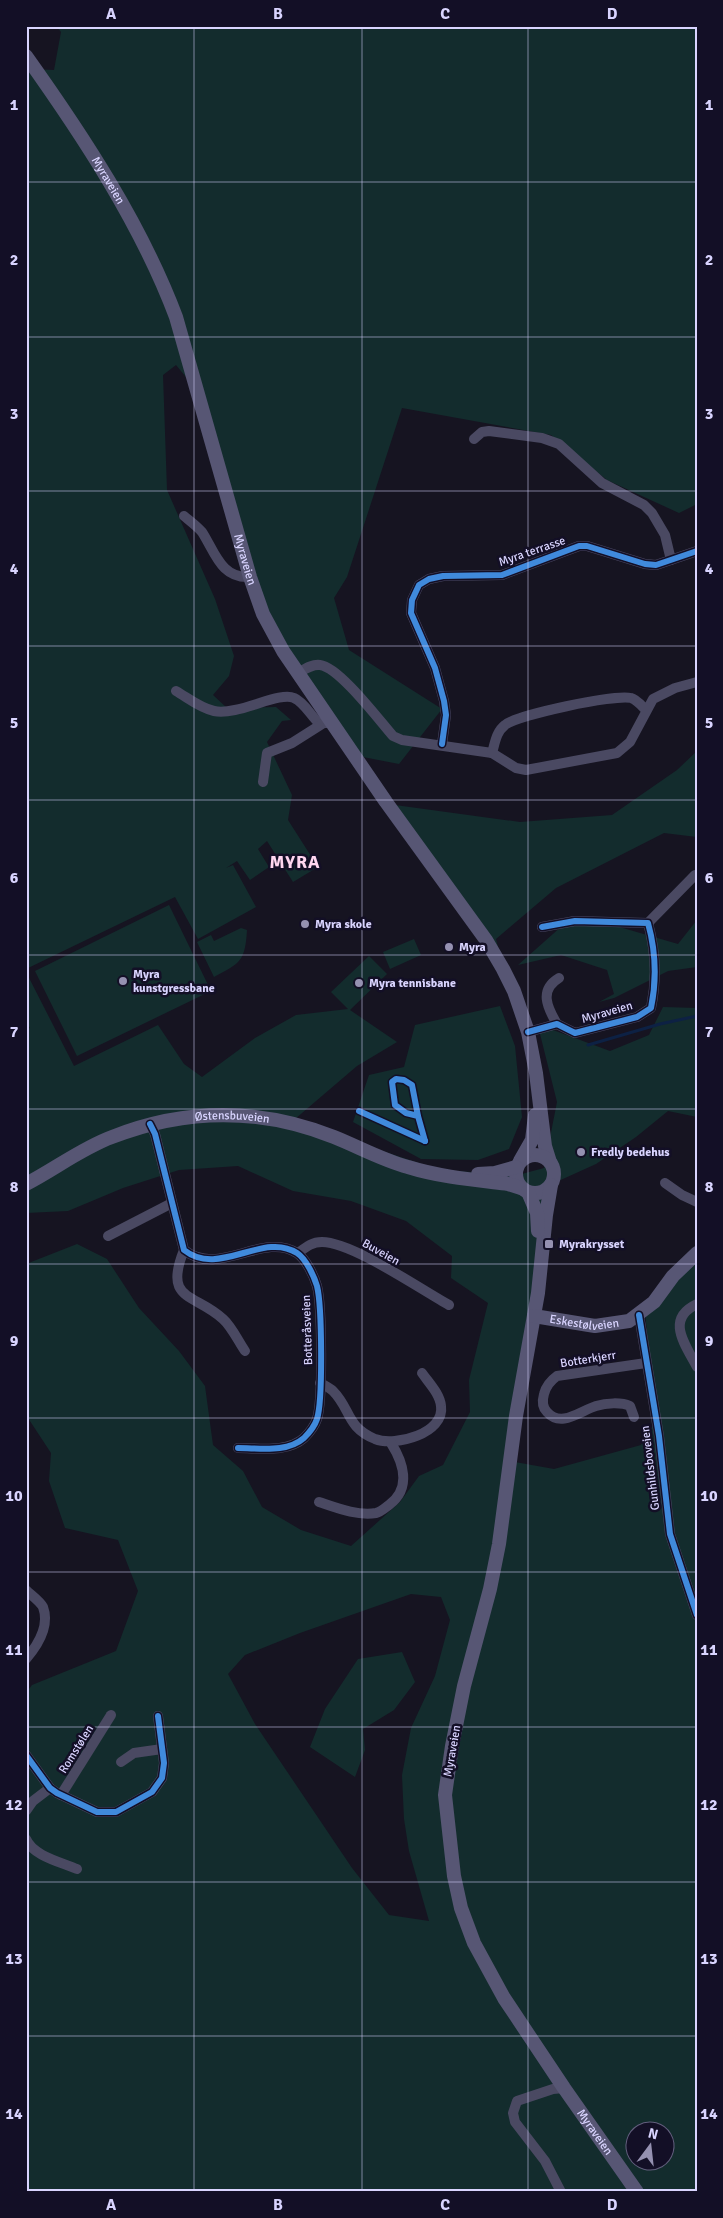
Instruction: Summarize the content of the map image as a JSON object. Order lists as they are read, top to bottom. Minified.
{"streets":{"main road":["Myraveien","Østensbuveien","Eskestølveien"],"street":["Myra terrasse","Buveien","Botteråsveien","Botterkjerr","Gunhildsboveien","Romstølen"]},"crossings":[["Myraveien","Østensbuveien"],["Myraveien","Eskestølveien"],["Buveien","Botteråsveien"],["Eskestølveien","Gunhildsboveien"],["Botterkjerr","Gunhildsboveien"]],"districts":["MYRA"],"places":{"other":["Myra skole","Myra","Myra kunstgressbane","Myra tennisbane","Fredly bedehus"],"transit":["Myrakrysset"]},"north":"top","grid":{"columns":["A","B","C","D"],"rows":["1","2","3","4","5","6","7","8","9","10","11","12","13","14"]}}
